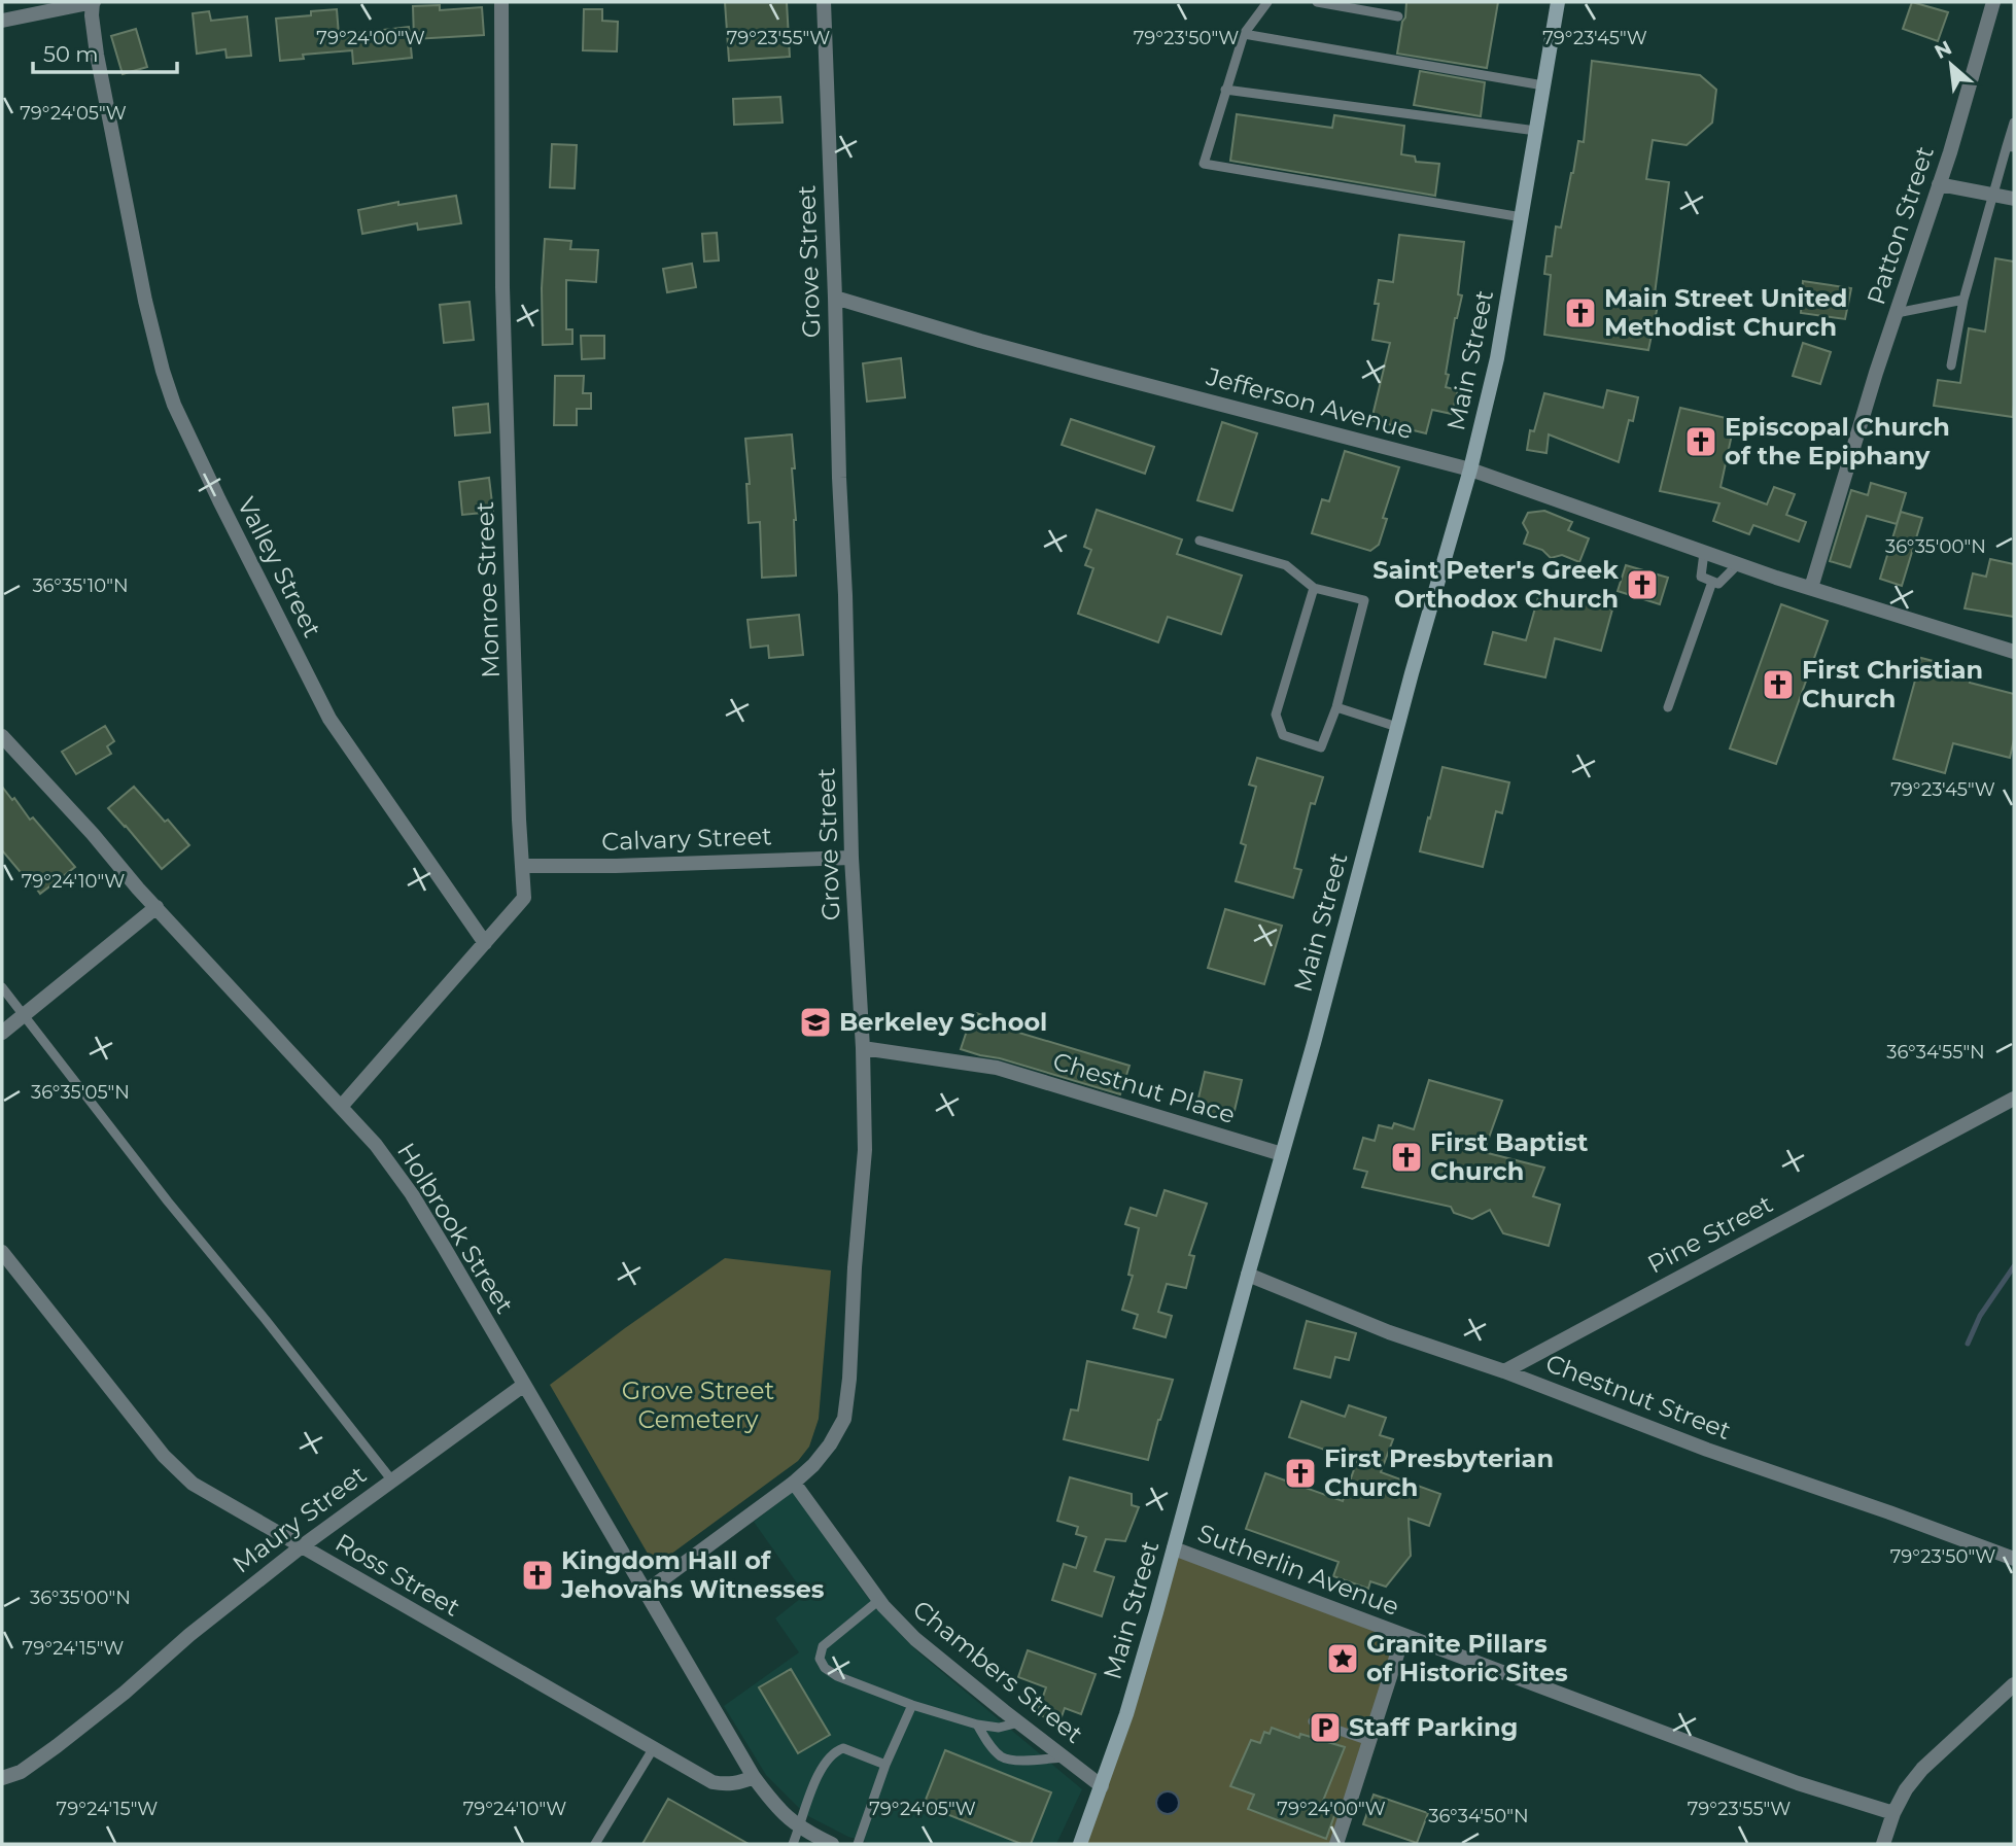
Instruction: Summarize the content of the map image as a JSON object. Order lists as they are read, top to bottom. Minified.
{"streets":{"main road":["Main Street"],"street":["Patton Street","Grove Street","Jefferson Avenue","Valley Street","Monroe Street","Calvary Street","Chestnut Place","Holbrook Street","Pine Street","Chestnut Street","Maury Street","Sutherlin Avenue","Ross Street","Chambers Street"]},"crossings":[["Patton Street","Jefferson Avenue"],["Grove Street","Jefferson Avenue"],["Grove Street","Calvary Street"],["Grove Street","Chestnut Place"],["Grove Street","Holbrook Street"],["Grove Street","Chambers Street"],["Main Street","Jefferson Avenue"],["Main Street","Chestnut Place"],["Main Street","Chestnut Street"],["Main Street","Sutherlin Avenue"],["Main Street","Chambers Street"],["Valley Street","Monroe Street"],["Monroe Street","Calvary Street"],["Monroe Street","Holbrook Street"],["Holbrook Street","Maury Street"],["Holbrook Street","Ross Street"],["Pine Street","Chestnut Street"],["Maury Street","Ross Street"]],"parks":["Grove Street Cemetery"],"places":{"church":["Main Street United Methodist Church","Episcopal Church of the Epiphany","Saint Peter's Greek Orthodox Church","First Christian Church","First Baptist Church","First Presbyterian Church","Kingdom Hall of Jehovahs Witnesses"],"school or university":["Berkeley School"],"place":["Granite Pillars of Historic Sites"],"parking":["Staff Parking"]},"scale_bar":"50 m","north":"top left","coordinates":["79°24'00\"W","79°23'55\"W","79°23'50\"W","79°23'45\"W","79°24'05\"W","36°35'00\"N","36°35'10\"N","79°24'10\"W","36°34'55\"N","36°35'05\"N","79°24'15\"W","36°34'50\"N"]}
